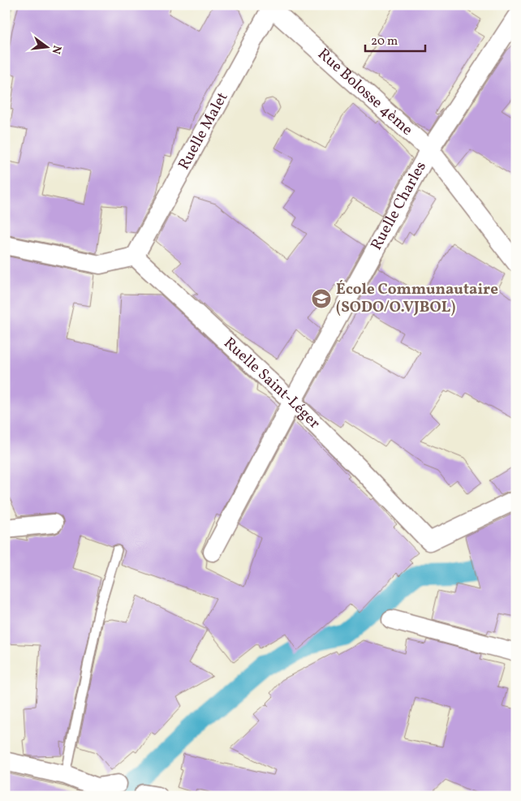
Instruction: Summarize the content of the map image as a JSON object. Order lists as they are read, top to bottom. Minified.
{"streets":{"street":["Rue Bolosse 4ème","Ruelle Malet","Ruelle Charles","Ruelle Saint-Léger"]},"crossings":[["Rue Bolosse 4ème","Ruelle Malet"],["Rue Bolosse 4ème","Ruelle Charles"],["Ruelle Malet","Ruelle Saint-Léger"],["Ruelle Charles","Ruelle Saint-Léger"]],"places":{"school or university":["École Communautaire (SODO/O.VJBOL)"]},"scale_bar":"20 m","north":"right"}
